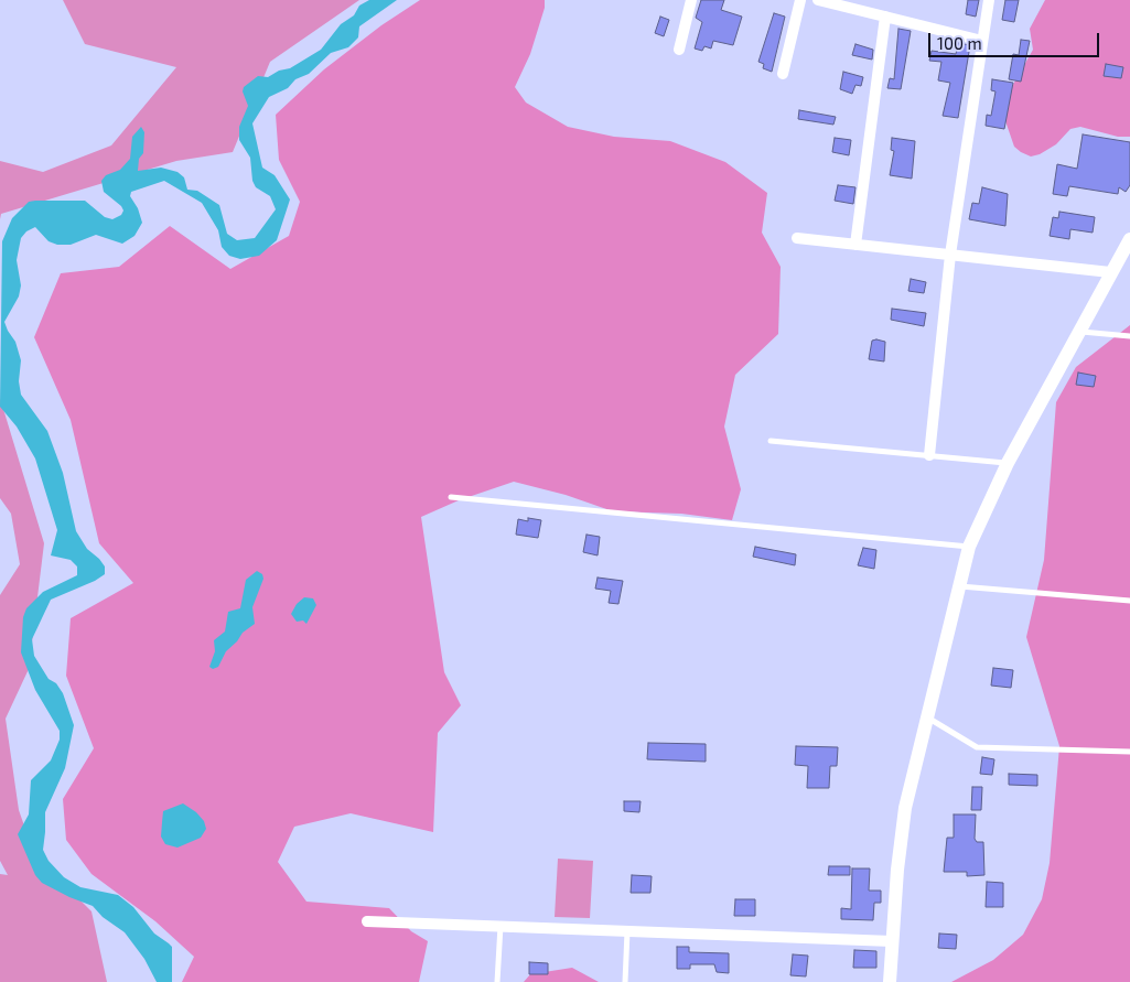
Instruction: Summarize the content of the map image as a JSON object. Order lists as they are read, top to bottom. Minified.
{"scale_bar":"100 m"}
